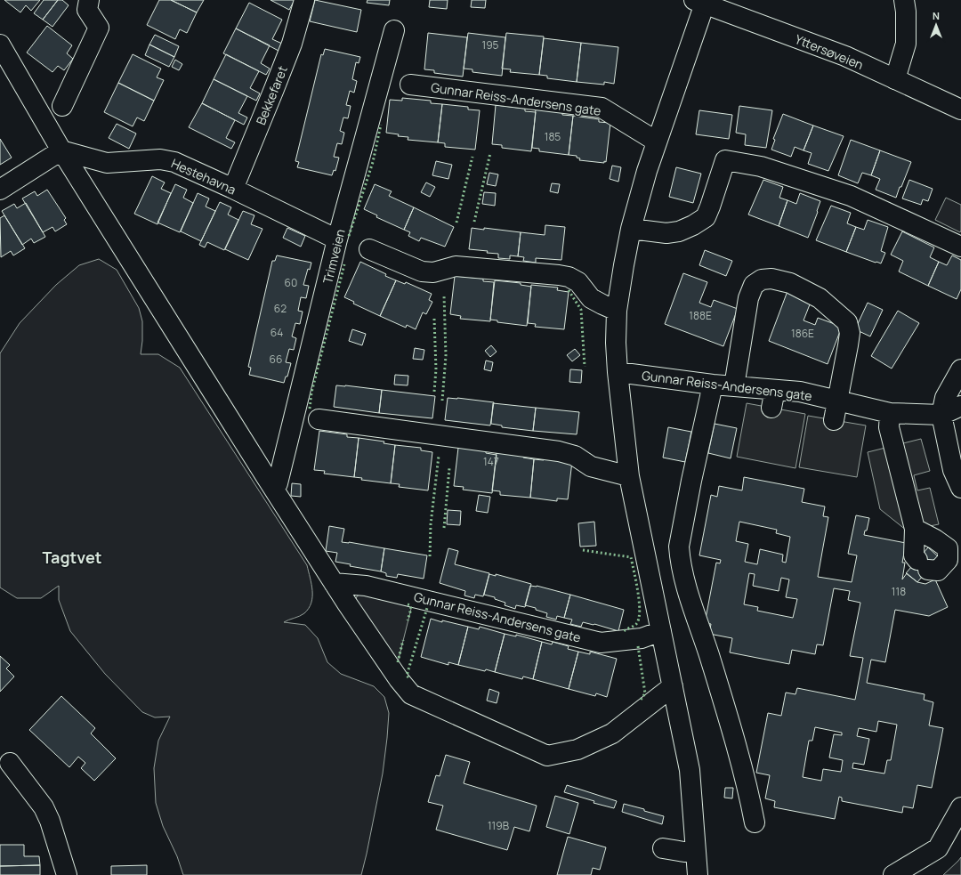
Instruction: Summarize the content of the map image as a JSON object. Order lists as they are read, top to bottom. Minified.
{"streets":{"street":["Yttersøveien","Bekkefaret","Gunnar Reiss-Andersens gate","Hestehavna","Trimveien"]},"crossings":[["Bekkefaret","Hestehavna"],["Hestehavna","Trimveien"]],"districts":["Tagtvet"],"house_numbers":["195","185","60","62","188E","64","186E","66","147","118","119B"],"north":"top"}
